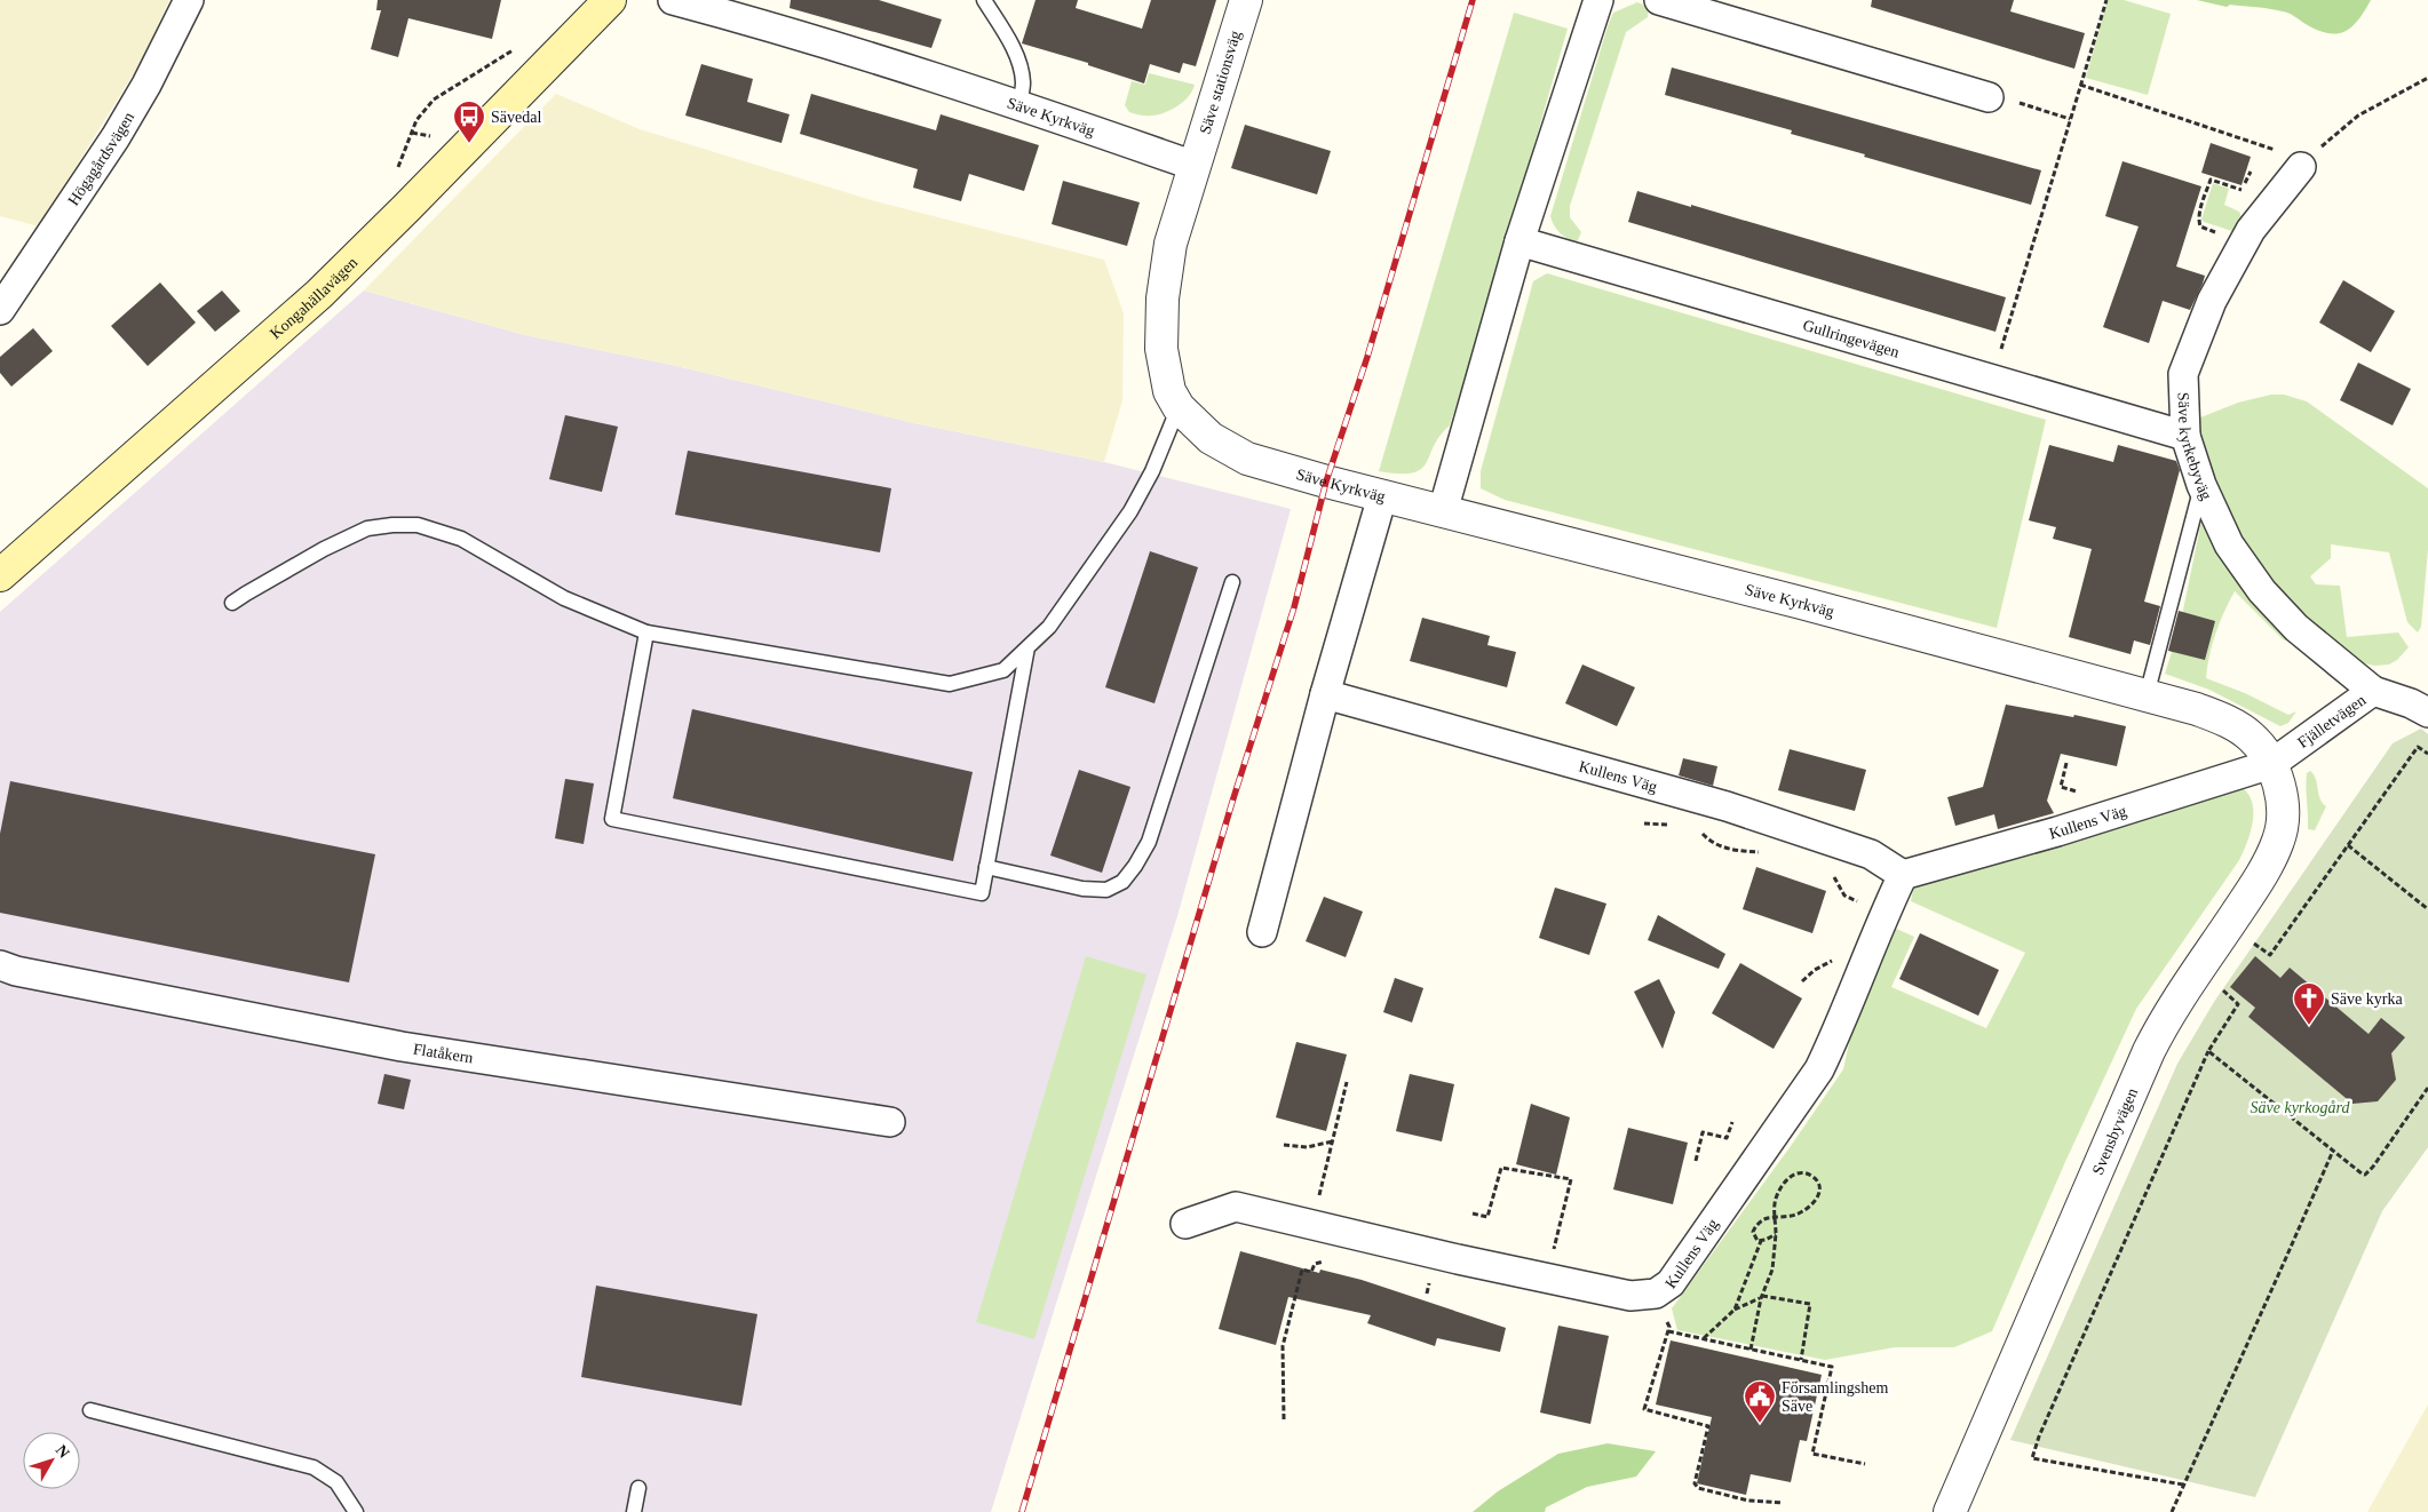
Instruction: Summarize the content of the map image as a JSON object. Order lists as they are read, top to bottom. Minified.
{"streets":{"main road":["Kongahällavägen"],"street":["Säve stationsväg","Säve Kyrkväg","Högagårdsvägen","Gullringevägen","Säve kyrkebyväg","Fjälletvägen","Kullens Väg","Flatåkern","Svensbyvägen"]},"crossings":[["Säve stationsväg","Säve Kyrkväg"],["Säve Kyrkväg","Fjälletvägen"],["Säve Kyrkväg","Kullens Väg"],["Säve Kyrkväg","Svensbyvägen"],["Gullringevägen","Säve kyrkebyväg"],["Säve kyrkebyväg","Fjälletvägen"],["Fjälletvägen","Kullens Väg"],["Fjälletvägen","Svensbyvägen"],["Kullens Väg","Svensbyvägen"]],"parks":["Säve kyrkogård"],"places":{"bus stop":["Sävedal"],"church":["Säve kyrka"],"public building":["Församlingshem Säve"]},"north":"top right"}
